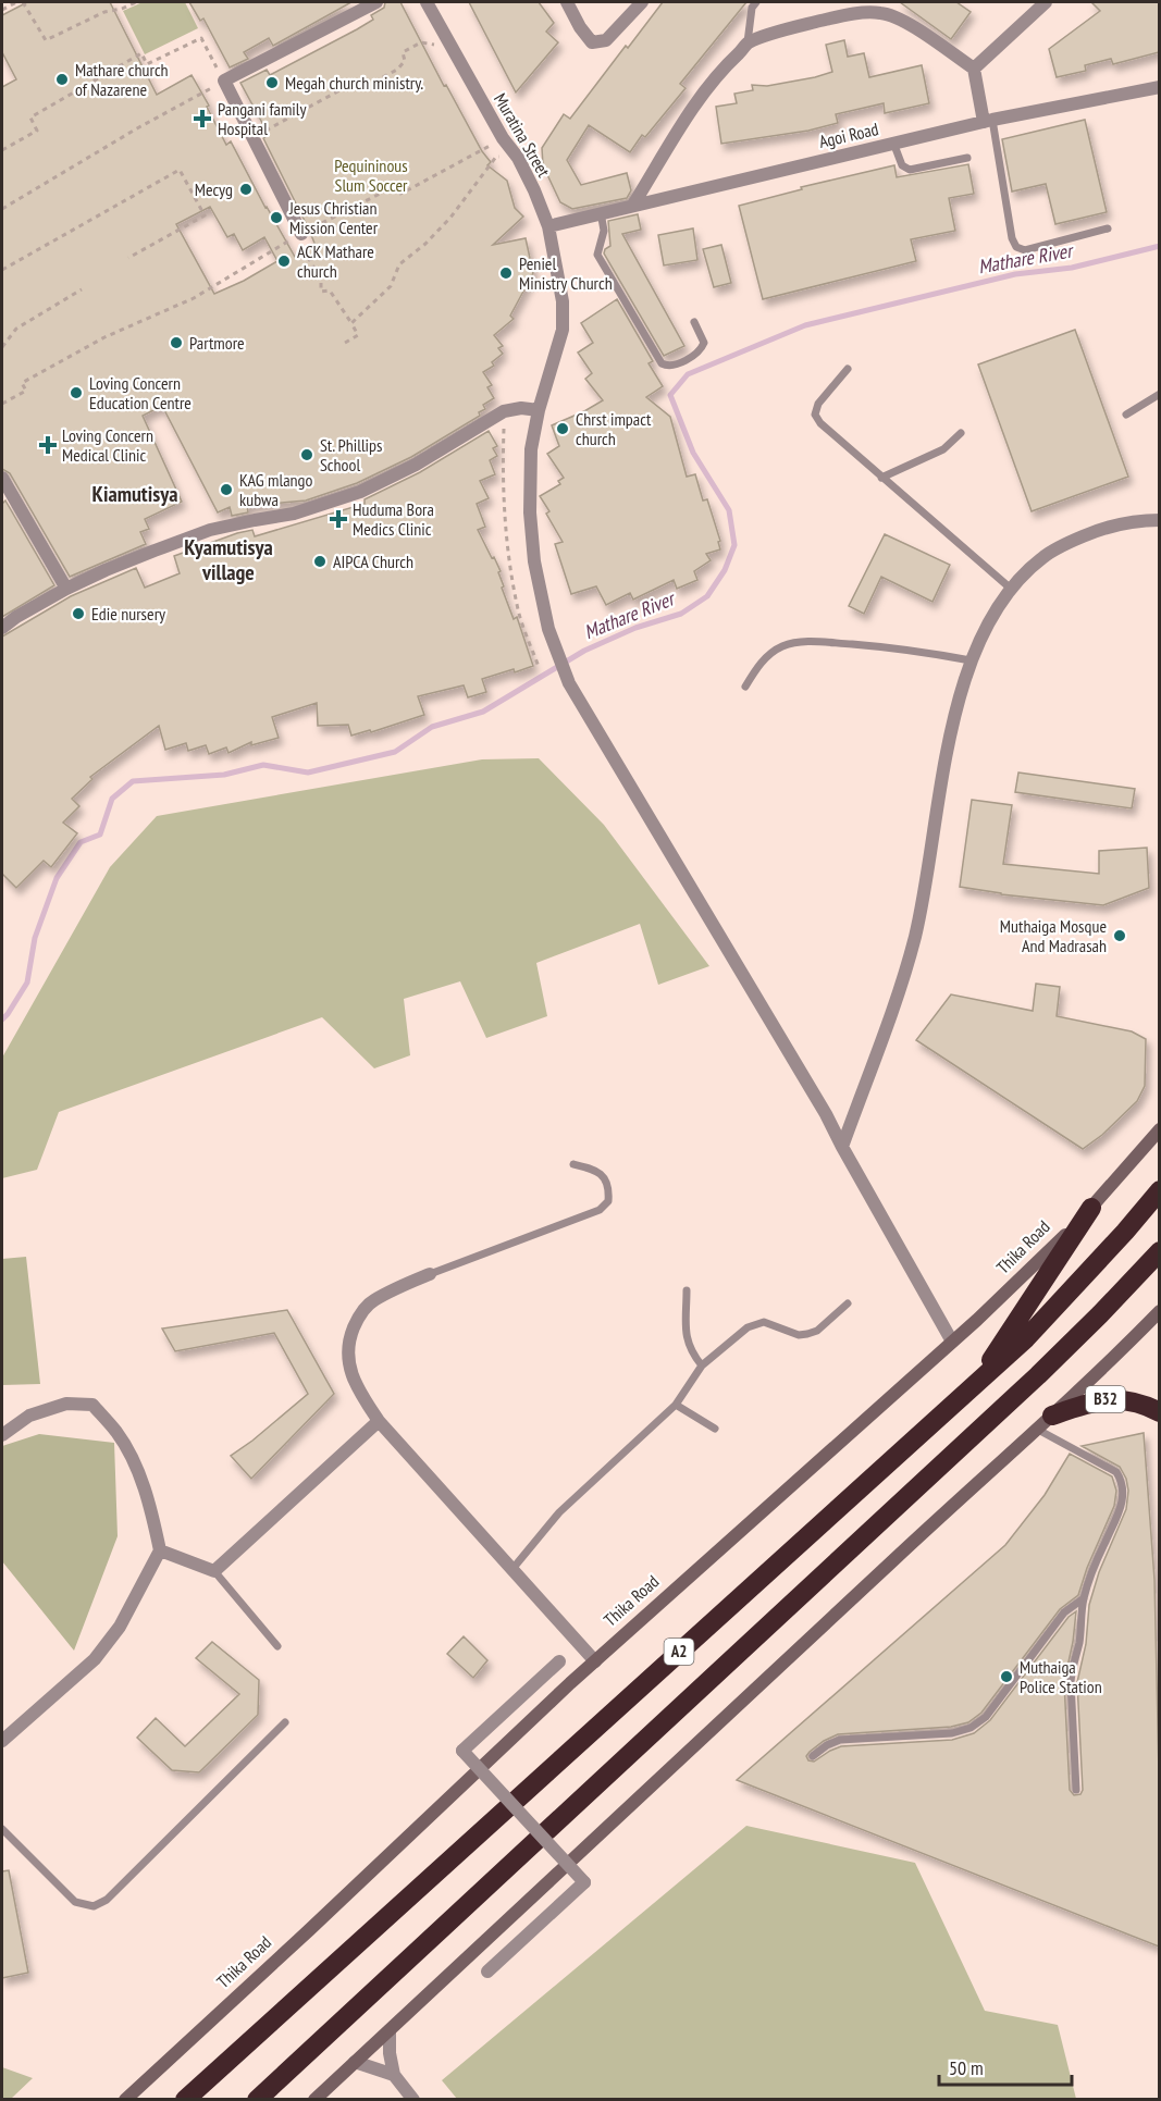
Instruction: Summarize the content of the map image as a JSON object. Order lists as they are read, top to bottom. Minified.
{"streets":{"highway":["B32","A2"],"main road":["Thika Road"],"street":["Muratina Street","Agoi Road"]},"crossings":[["Muratina Street","Agoi Road"],["Muratina Street","Thika Road"]],"districts":["Kiamutisya","Kyamutisya village"],"water":["Mathare River"],"parks":["Pequininous Slum Soccer"],"places":{"other":["Mathare church of Nazarene","Megah church ministry.","Mecyg","Jesus Christian Mission Center","ACK Mathare church","Peniel Ministry Church","Partmore","Loving Concern Education Centre","Chrst impact church","St. Phillips School","KAG mlango kubwa","AIPCA Church","Edie nursery","Muthaiga Mosque And Madrasah","Muthaiga Police Station"],"health":["Pangani family Hospital","Loving Concern Medical Clinic","Huduma Bora Medics Clinic"]},"scale_bar":"50 m"}
